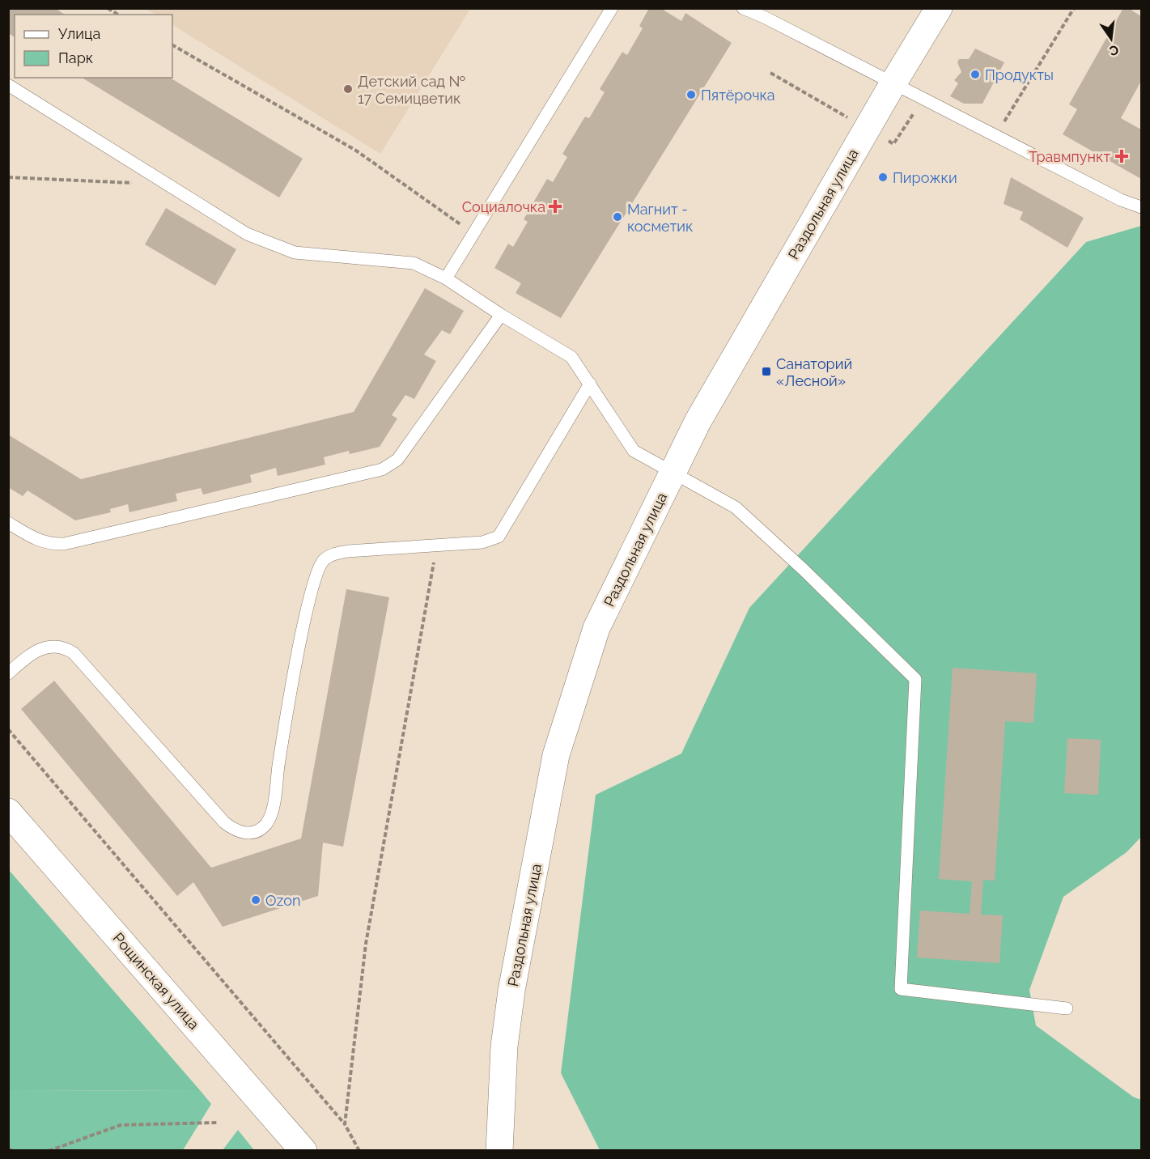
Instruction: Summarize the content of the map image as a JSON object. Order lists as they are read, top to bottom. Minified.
{"streets":{"main road":["Раздольная улица","Рощинская улица"]},"places":{"other":["Продукты","Детский сад № 17 Семицветик","Пятёрочка","Пирожки","Магнит - косметик","Ozon"],"health":["Травмпункт","Социалочка"],"transit":["Санаторий «Лесной»"]},"legend":["Улица","Парк"],"north":"bottom"}
